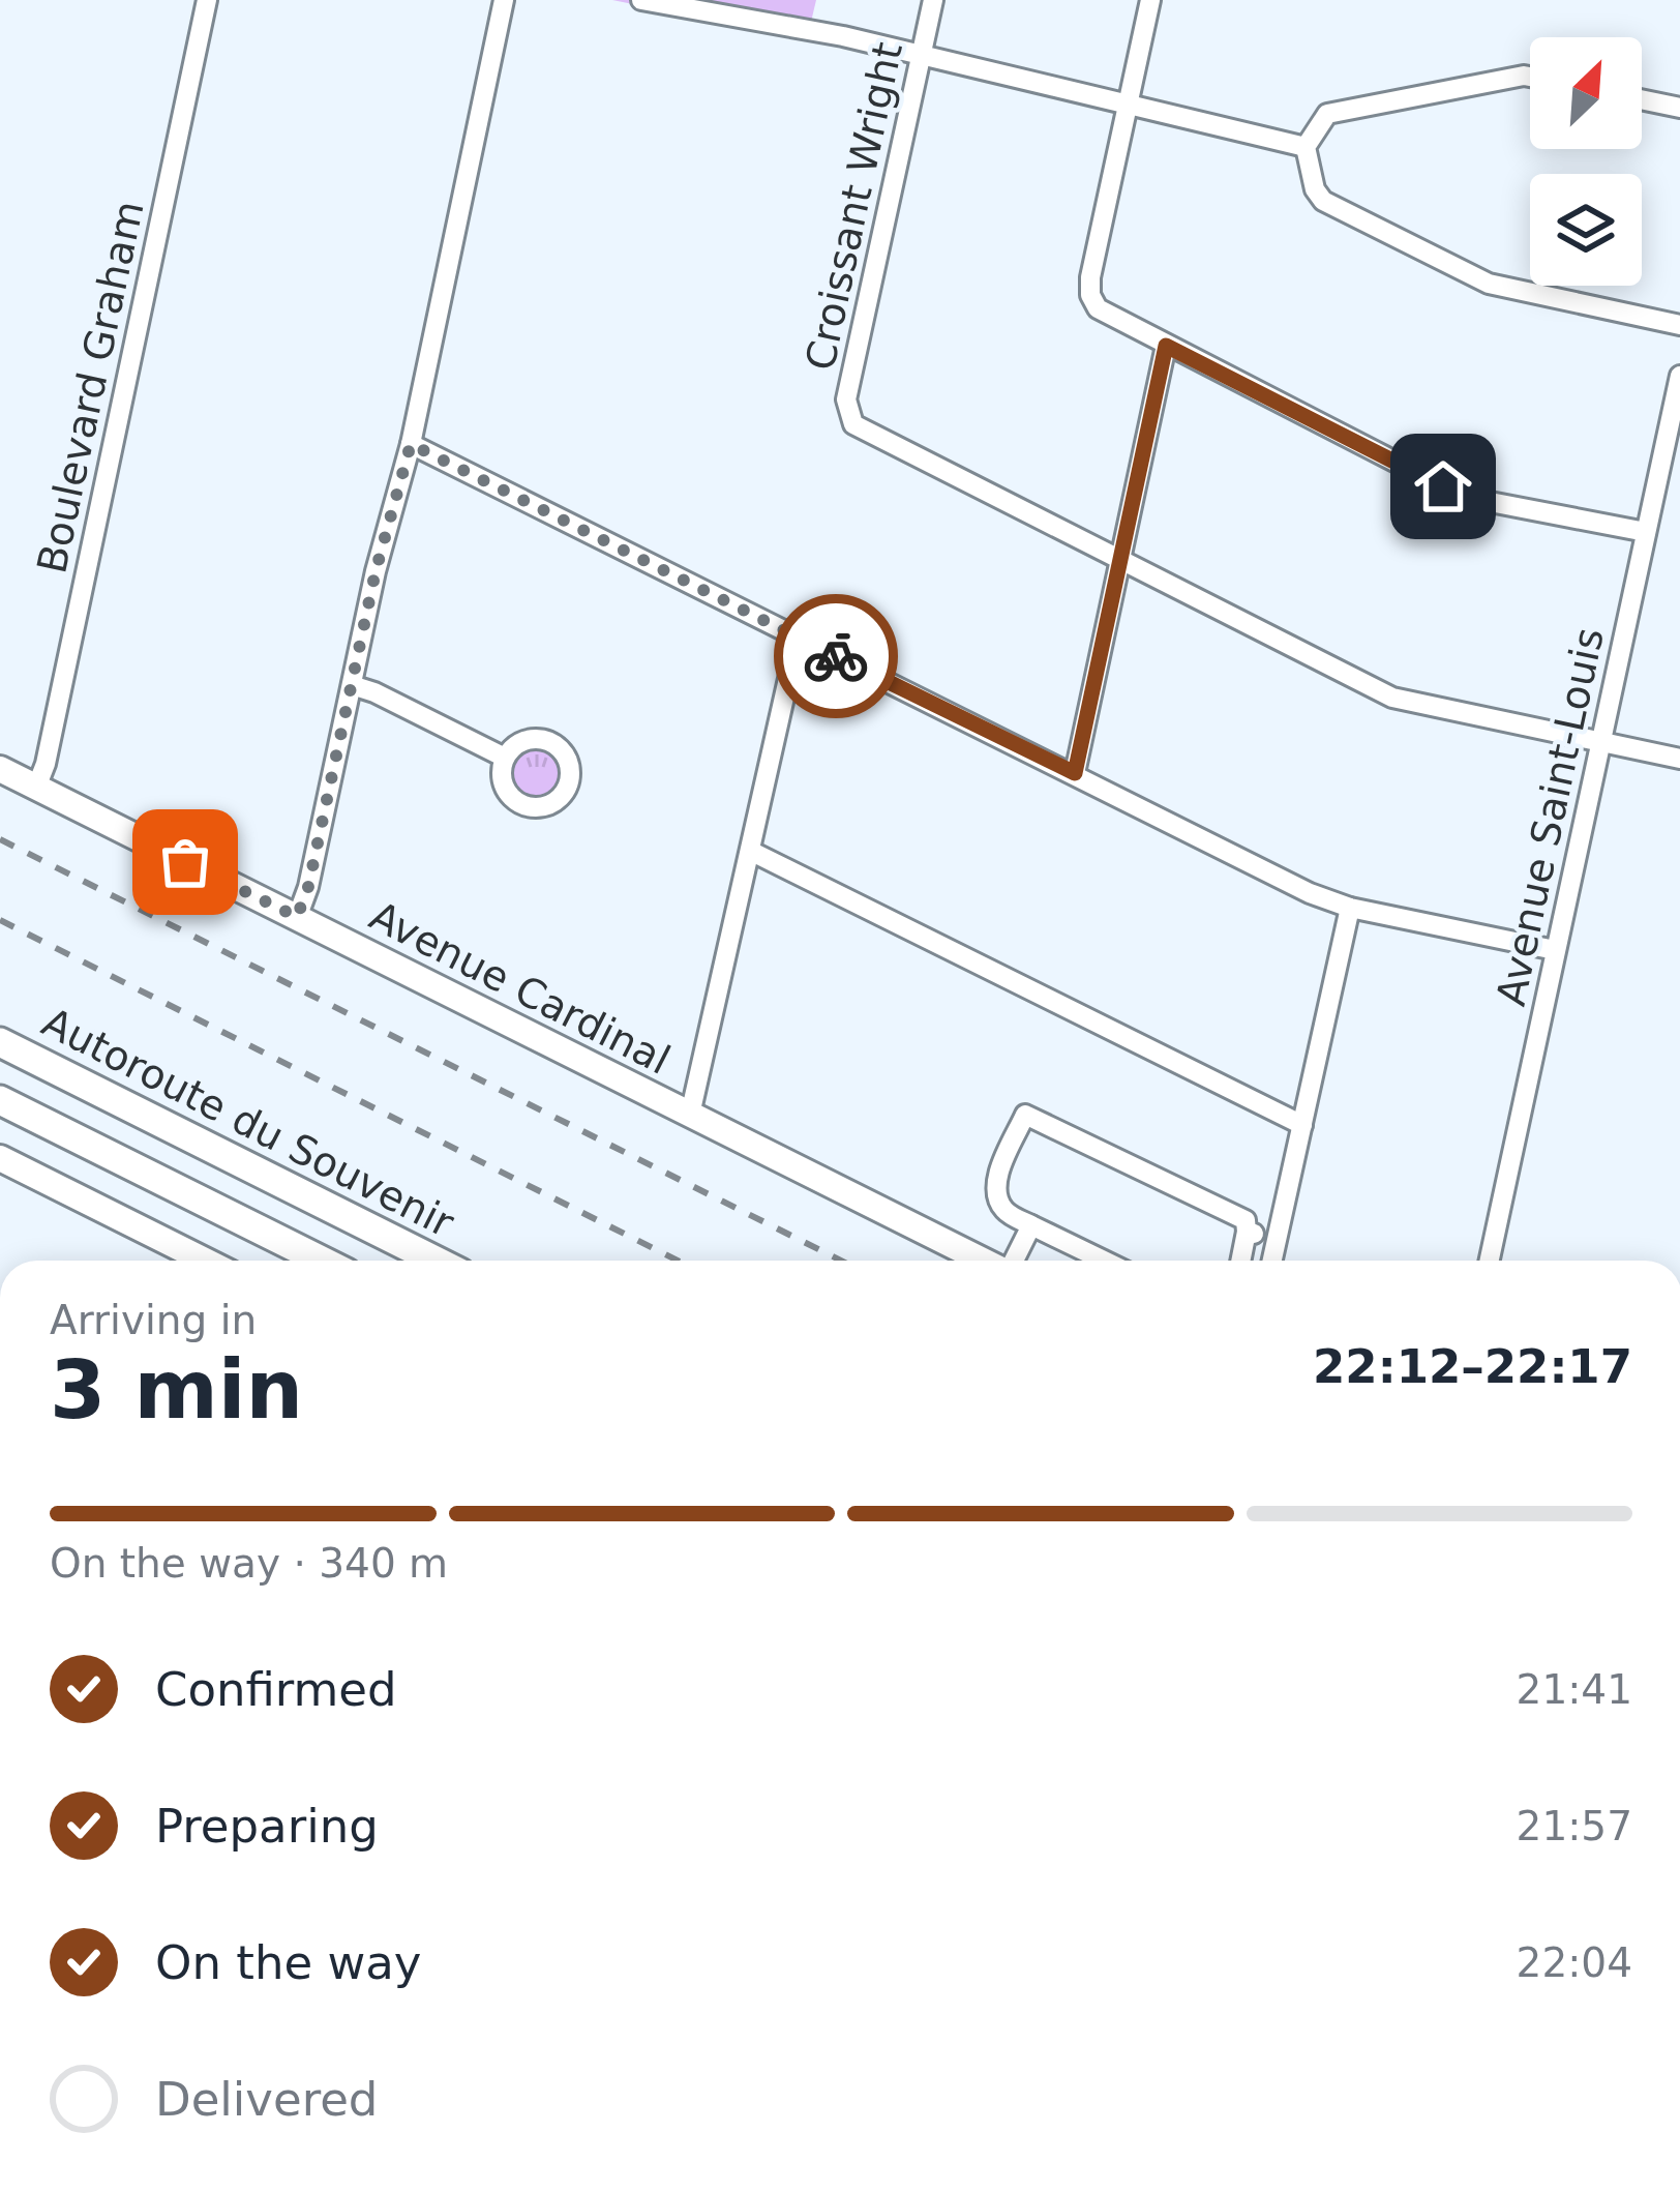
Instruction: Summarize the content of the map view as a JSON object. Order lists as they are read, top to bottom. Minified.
{"streets":{"highway":["Autoroute du Souvenir"],"main road":["Avenue Cardinal"],"street":["Croissant Wright","Boulevard Graham","Avenue Saint-Louis"]},"crossings":[["Croissant Wright","Avenue Saint-Louis"],["Boulevard Graham","Avenue Cardinal"]],"north":"top right","page":{"heading":["3 min","Arriving in","22:12–22:17"],"bar":"On the way · 340 m","list":[["Confirmed","21:41"],["Preparing","21:57"],["On the way","22:04"],"Delivered"]}}
